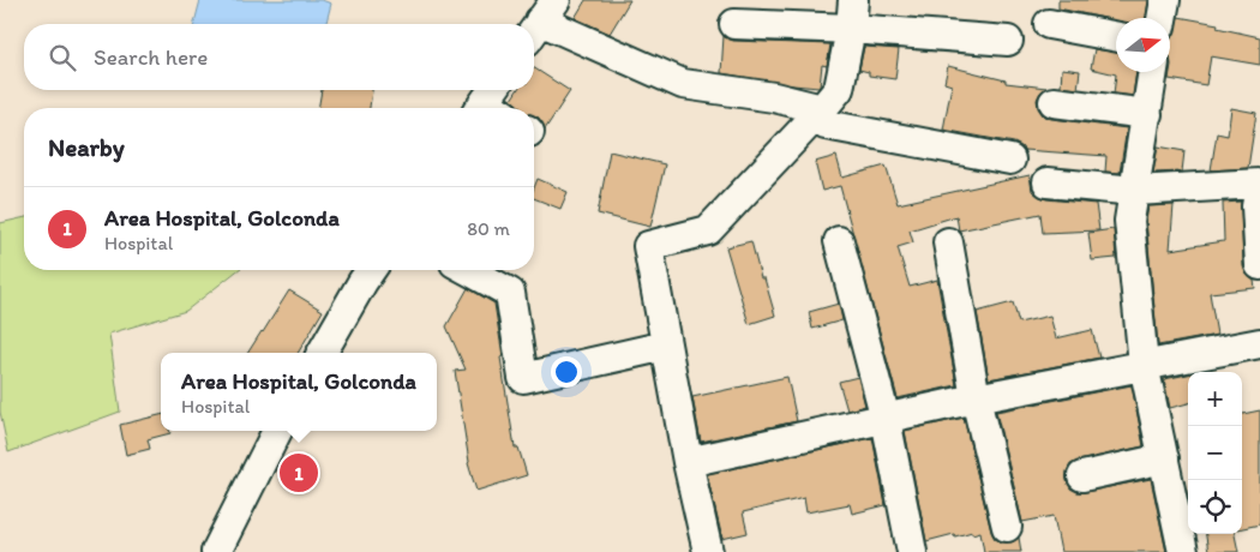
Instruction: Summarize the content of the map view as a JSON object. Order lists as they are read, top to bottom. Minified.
{"north":"right","page":{"search":"Search here","heading":"Nearby","list":[{"mark":"1","name":"Area Hospital, Golconda","note":"Hospital","value":"80 m"}],"popup":["Area Hospital, Golconda","Hospital"],"map_buttons":["+","−"],"pins":"1"}}
